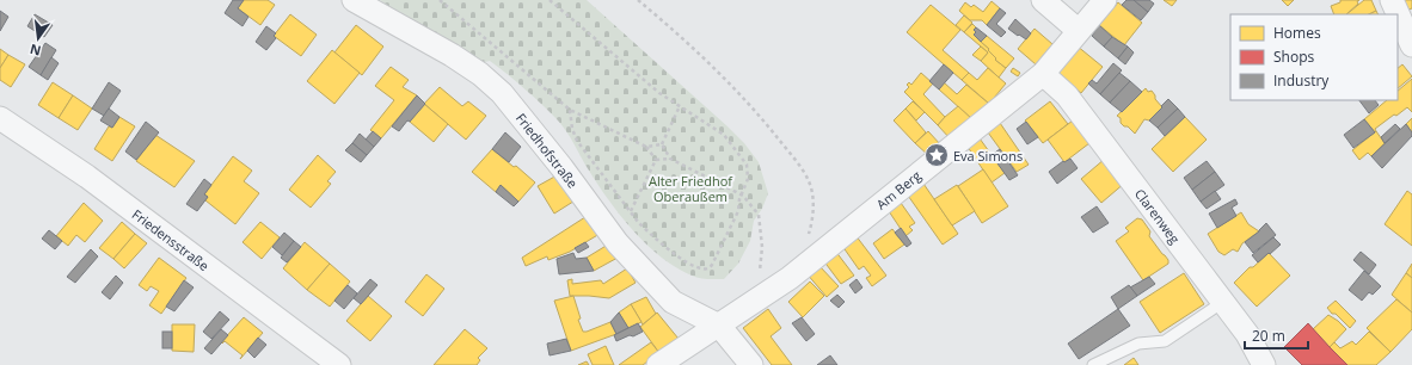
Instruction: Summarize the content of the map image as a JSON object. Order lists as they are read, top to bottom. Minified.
{"streets":{"street":["Friedhofstraße","Am Berg","Clarenweg","Friedensstraße"]},"crossings":[["Friedhofstraße","Am Berg"],["Am Berg","Clarenweg"]],"parks":["Alter Friedhof Oberaußem"],"places":{"place":["Eva Simons"]},"legend":["Homes","Shops","Industry"],"scale_bar":"20 m","north":"bottom"}
